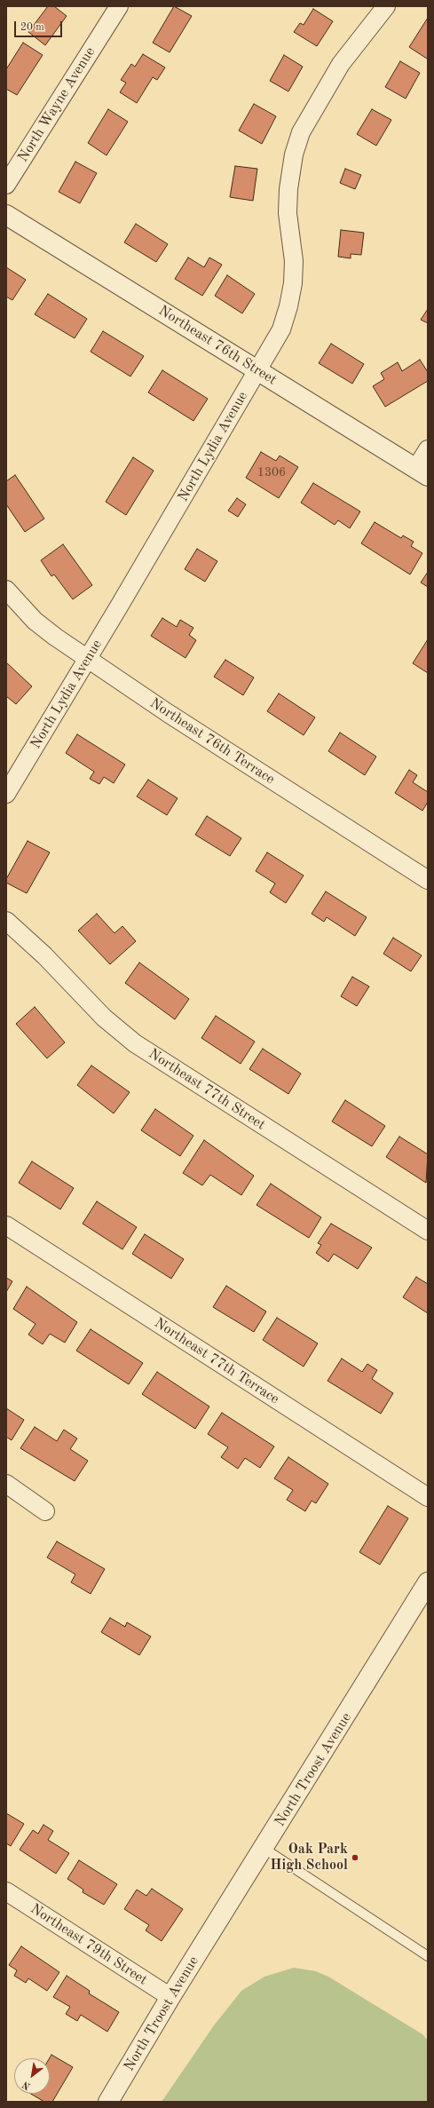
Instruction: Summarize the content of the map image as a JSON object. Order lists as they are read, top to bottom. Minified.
{"streets":{"street":["North Wayne Avenue","Northeast 76th Street","North Lydia Avenue","Northeast 76th Terrace","Northeast 77th Street","Northeast 77th Terrace","North Troost Avenue","Northeast 79th Street"]},"crossings":[["Northeast 76th Street","North Lydia Avenue"],["North Lydia Avenue","Northeast 76th Terrace"],["North Troost Avenue","Northeast 79th Street"]],"places":["Oak Park High School"],"house_numbers":["1306"],"scale_bar":"20 m","north":"bottom left"}
